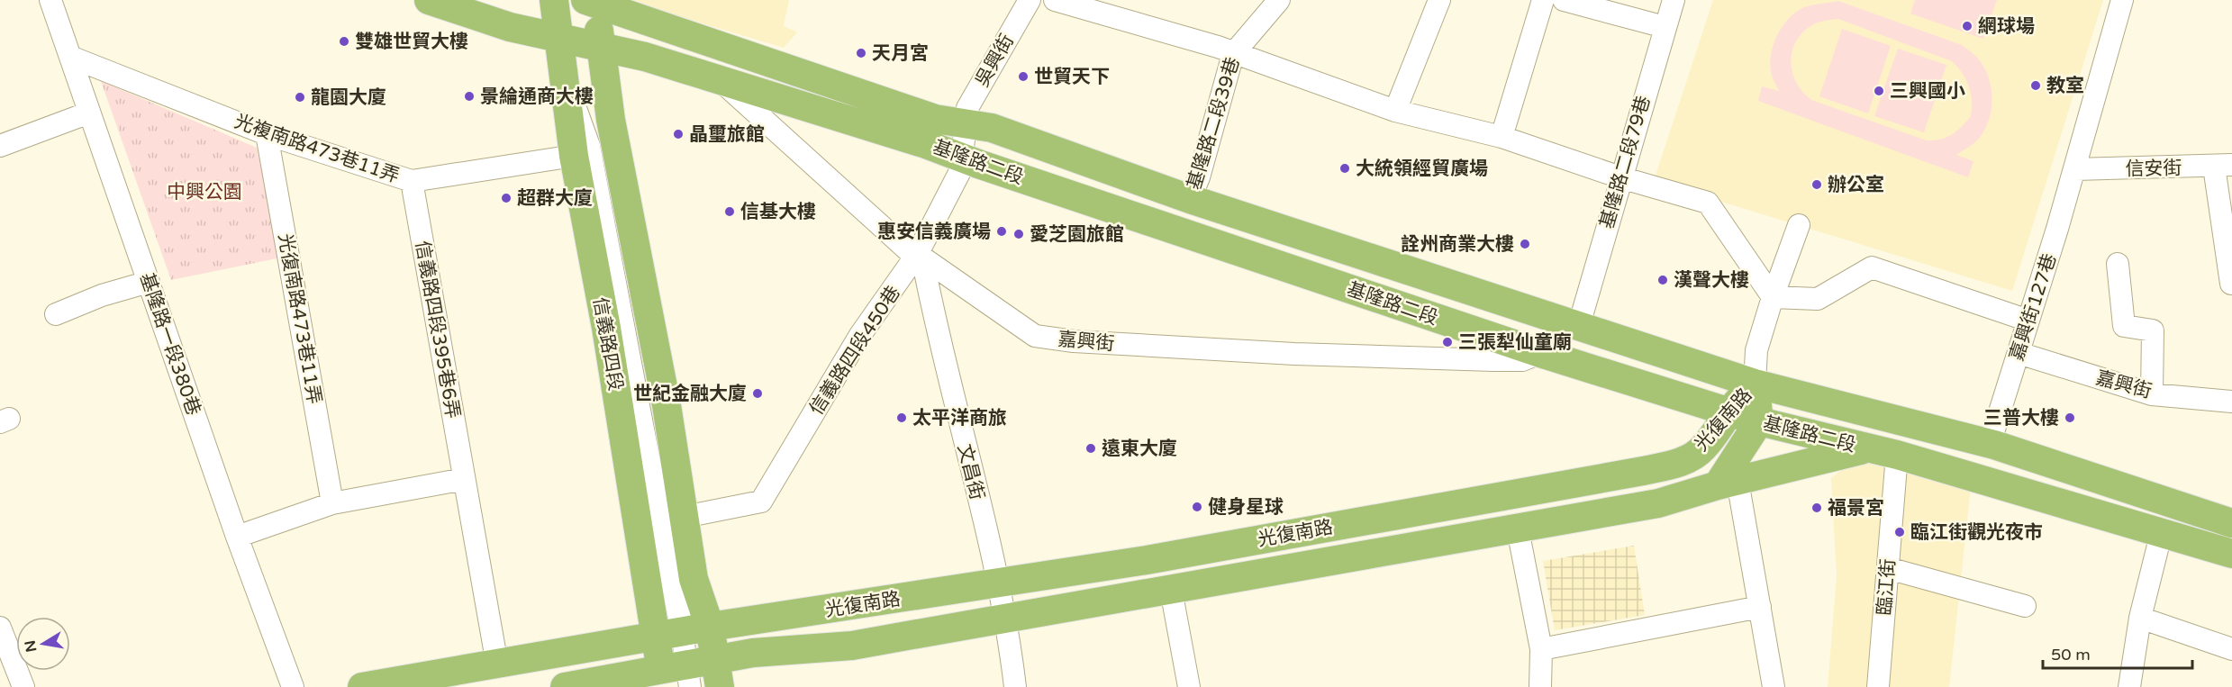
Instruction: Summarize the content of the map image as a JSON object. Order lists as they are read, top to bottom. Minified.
{"streets":{"main road":["基隆路二段","信義路四段","光復南路"],"street":["吳興街","基隆路二段39巷","光複南路473巷11弄","基隆路二段79巷","信安街","嘉興街127巷","光復南路473巷11弄","信義路四段395巷6弄","嘉興街","基隆路一段380巷","信義路四段450巷","文昌街","臨江街"]},"crossings":[["吳興街","基隆路二段"],["吳興街","信義路四段450巷"],["基隆路二段39巷","基隆路二段"],["光複南路473巷11弄","光復南路473巷11弄"],["光複南路473巷11弄","信義路四段395巷6弄"],["光複南路473巷11弄","基隆路一段380巷"],["光複南路473巷11弄","信義路四段"],["基隆路二段","基隆路二段79巷"],["基隆路二段","嘉興街127巷"],["基隆路二段","嘉興街"],["基隆路二段","信義路四段"],["基隆路二段","信義路四段450巷"],["基隆路二段","光復南路"],["基隆路二段","臨江街"],["信安街","嘉興街127巷"],["嘉興街127巷","嘉興街"],["信義路四段395巷6弄","光復南路"],["嘉興街","信義路四段450巷"],["嘉興街","文昌街"],["信義路四段","信義路四段450巷"],["信義路四段","光復南路"],["信義路四段450巷","文昌街"],["光復南路","文昌街"]],"parks":["中興公園"],"places":["網球場","雙雄世貿大樓","天月宮","世貿天下","教室","三興國小","景綸通商大樓","龍園大廈","晶璽旅館","大統領經貿廣場","辦公室","超群大廈","信基大樓","惠安信義廣場","愛芝園旅館","詮州商業大樓","漢聲大樓","三張犁仙童廟","世紀金融大廈","太平洋商旅","三普大樓","遠東大廈","健身星球","福景宮","臨江街觀光夜市"],"scale_bar":"50 m","north":"left"}
